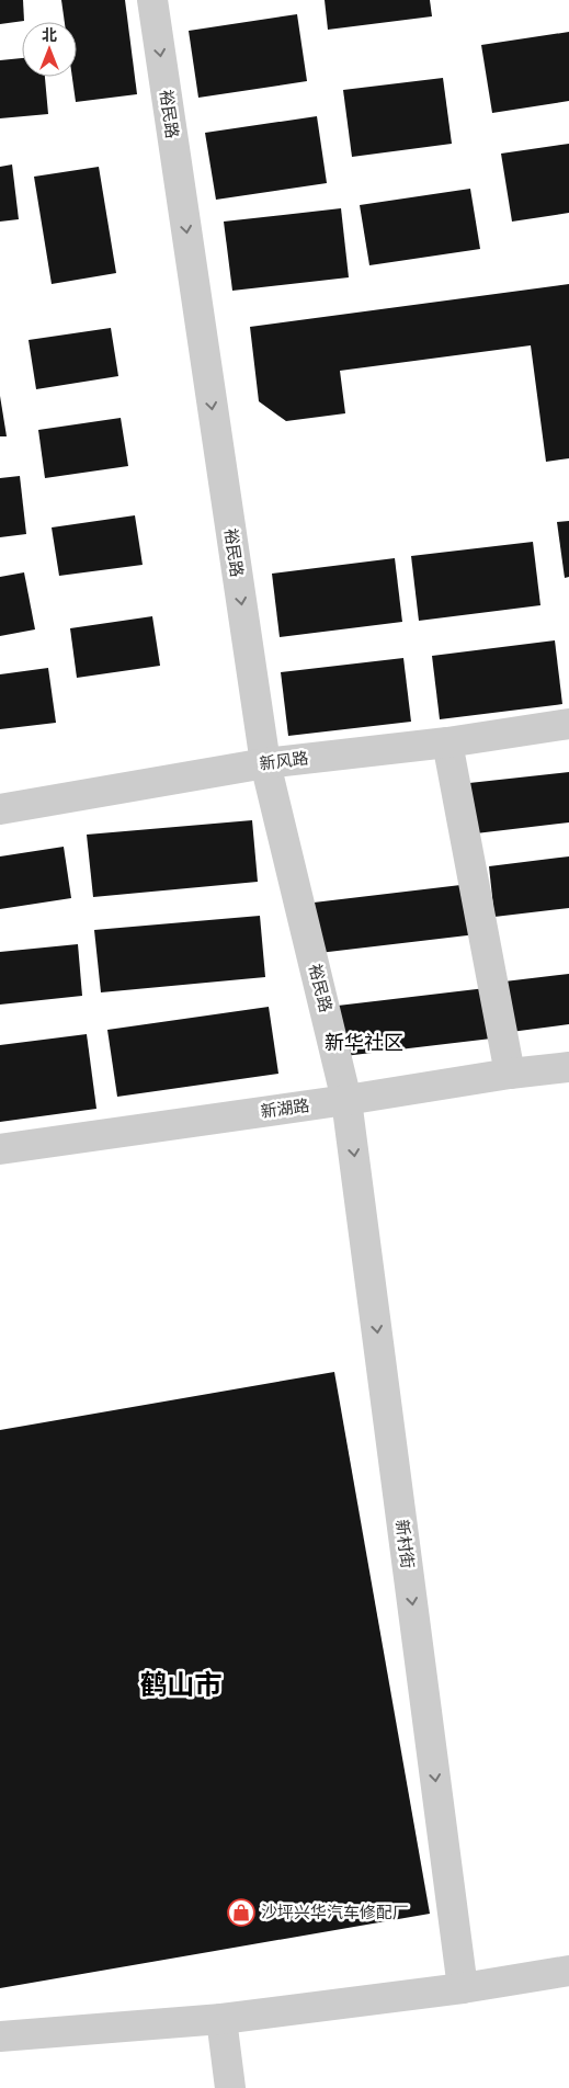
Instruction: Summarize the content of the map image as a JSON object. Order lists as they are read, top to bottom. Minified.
{"streets":{"street":["裕民路","新风路","新湖路","新村街"]},"crossings":[["裕民路","新风路"],["裕民路","新湖路"],["裕民路","新村街"],["新湖路","新村街"]],"one_way":["裕民路","新村街"],"districts":["新华社区","鹤山市"],"places":{"shop":["沙坪兴华汽车修配厂"]},"north":"top"}
